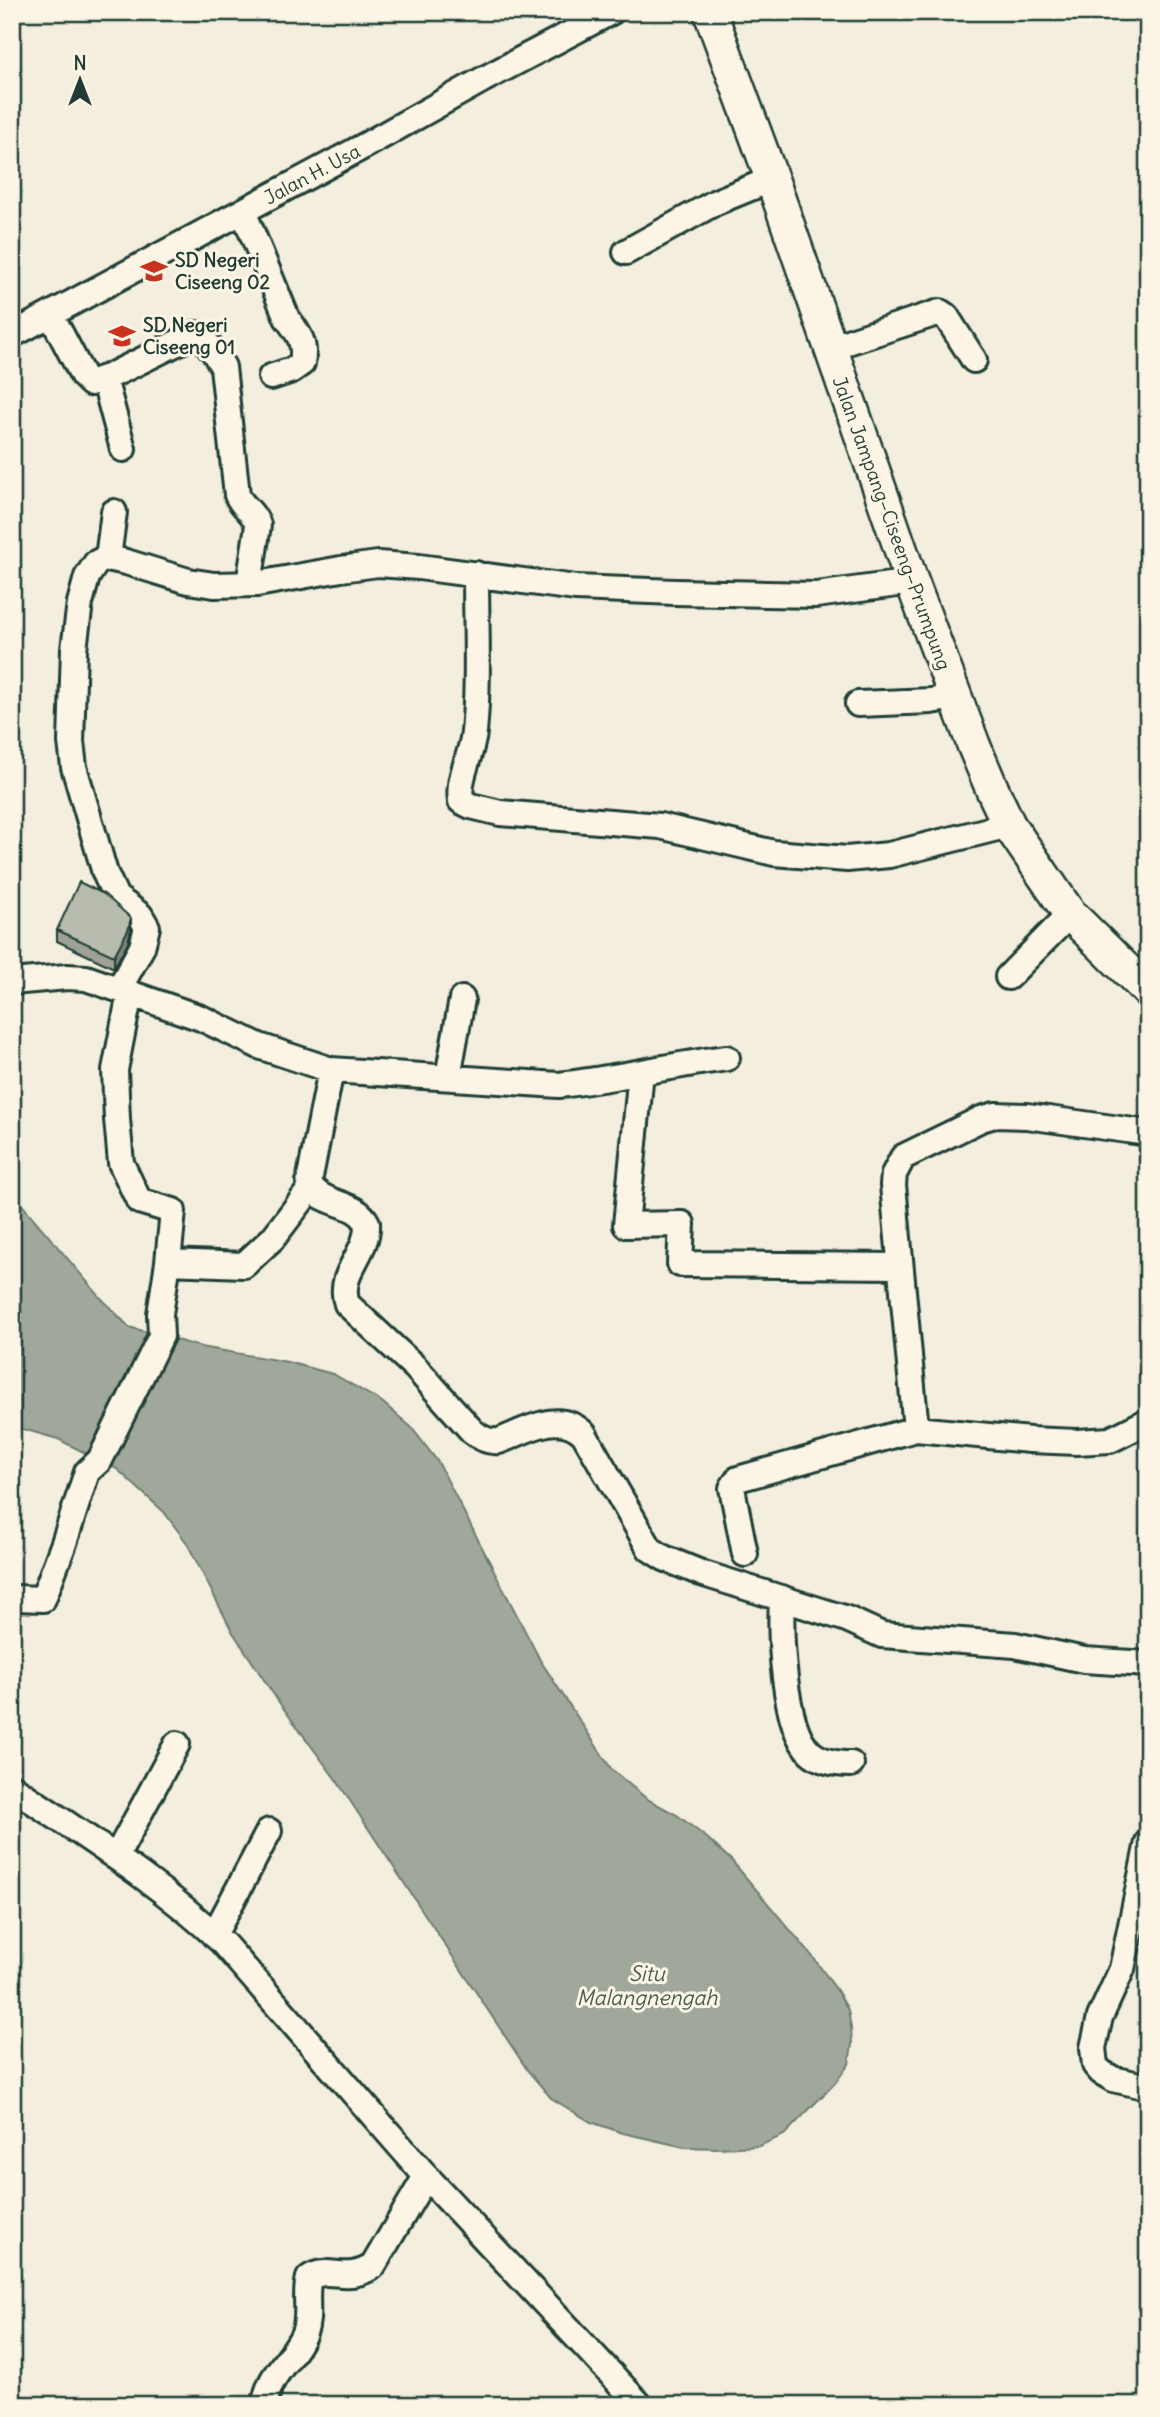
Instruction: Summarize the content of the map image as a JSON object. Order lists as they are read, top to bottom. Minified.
{"streets":{"main road":["Jalan Jampang–Ciseeng–Prumpung"],"street":["Jalan H. Usa"]},"water":["Situ Malangnengah"],"places":{"school or university":["SD Negeri Ciseeng 02","SD Negeri Ciseeng 01"]},"north":"top"}
